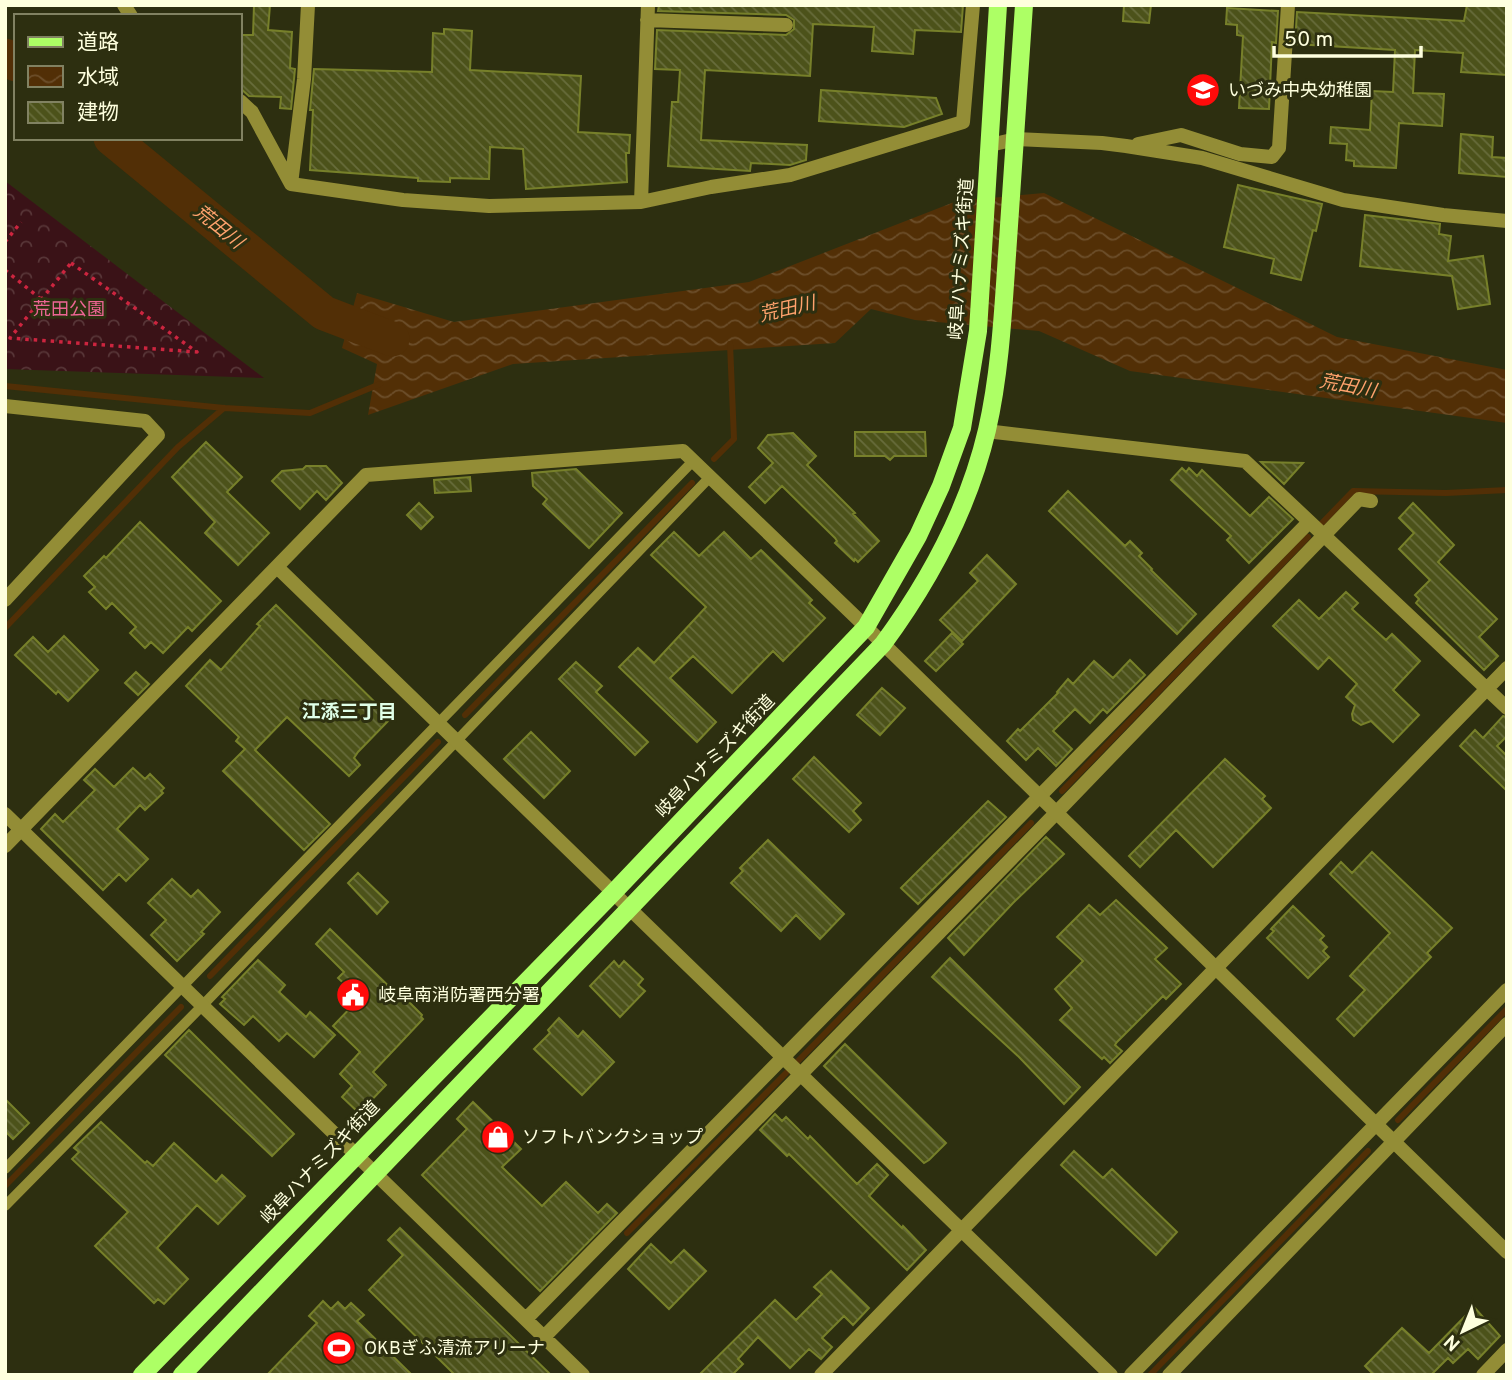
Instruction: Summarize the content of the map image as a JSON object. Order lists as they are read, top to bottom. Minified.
{"streets":{"main road":["岐阜ハナミズキ街道"]},"districts":["江添三丁目"],"water":["荒田川"],"parks":["荒田公園"],"places":{"school or university":["いづみ中央幼稚園"],"public building":["岐阜南消防署西分署"],"shop":["ソフトバンクショップ"],"sports":["OKBぎふ清流アリーナ"]},"legend":["道路","水域","建物"],"scale_bar":"50 m","north":"bottom left"}
